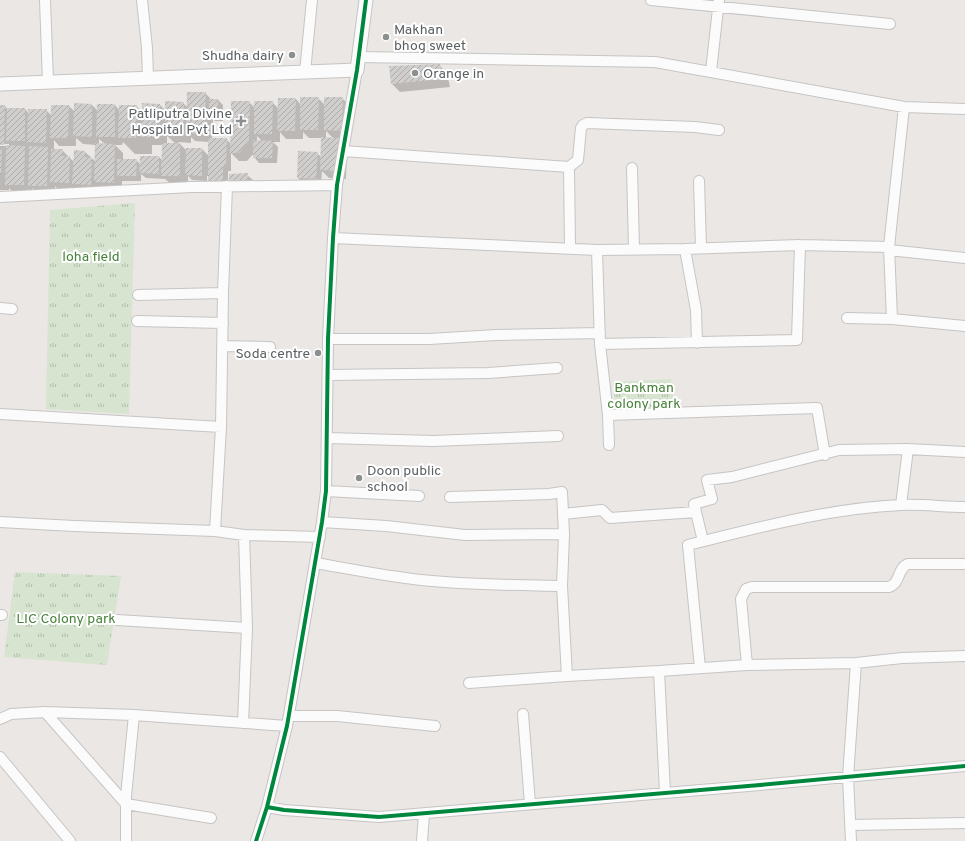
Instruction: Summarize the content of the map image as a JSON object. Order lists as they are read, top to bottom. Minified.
{"parks":["loha field","Bankman colony park","LIC Colony park"],"places":{"other":["Makhan bhog sweet","Shudha dairy","Orange in","Soda centre","Doon public school"],"health":["Patliputra Divine Hospital Pvt Ltd"]}}
